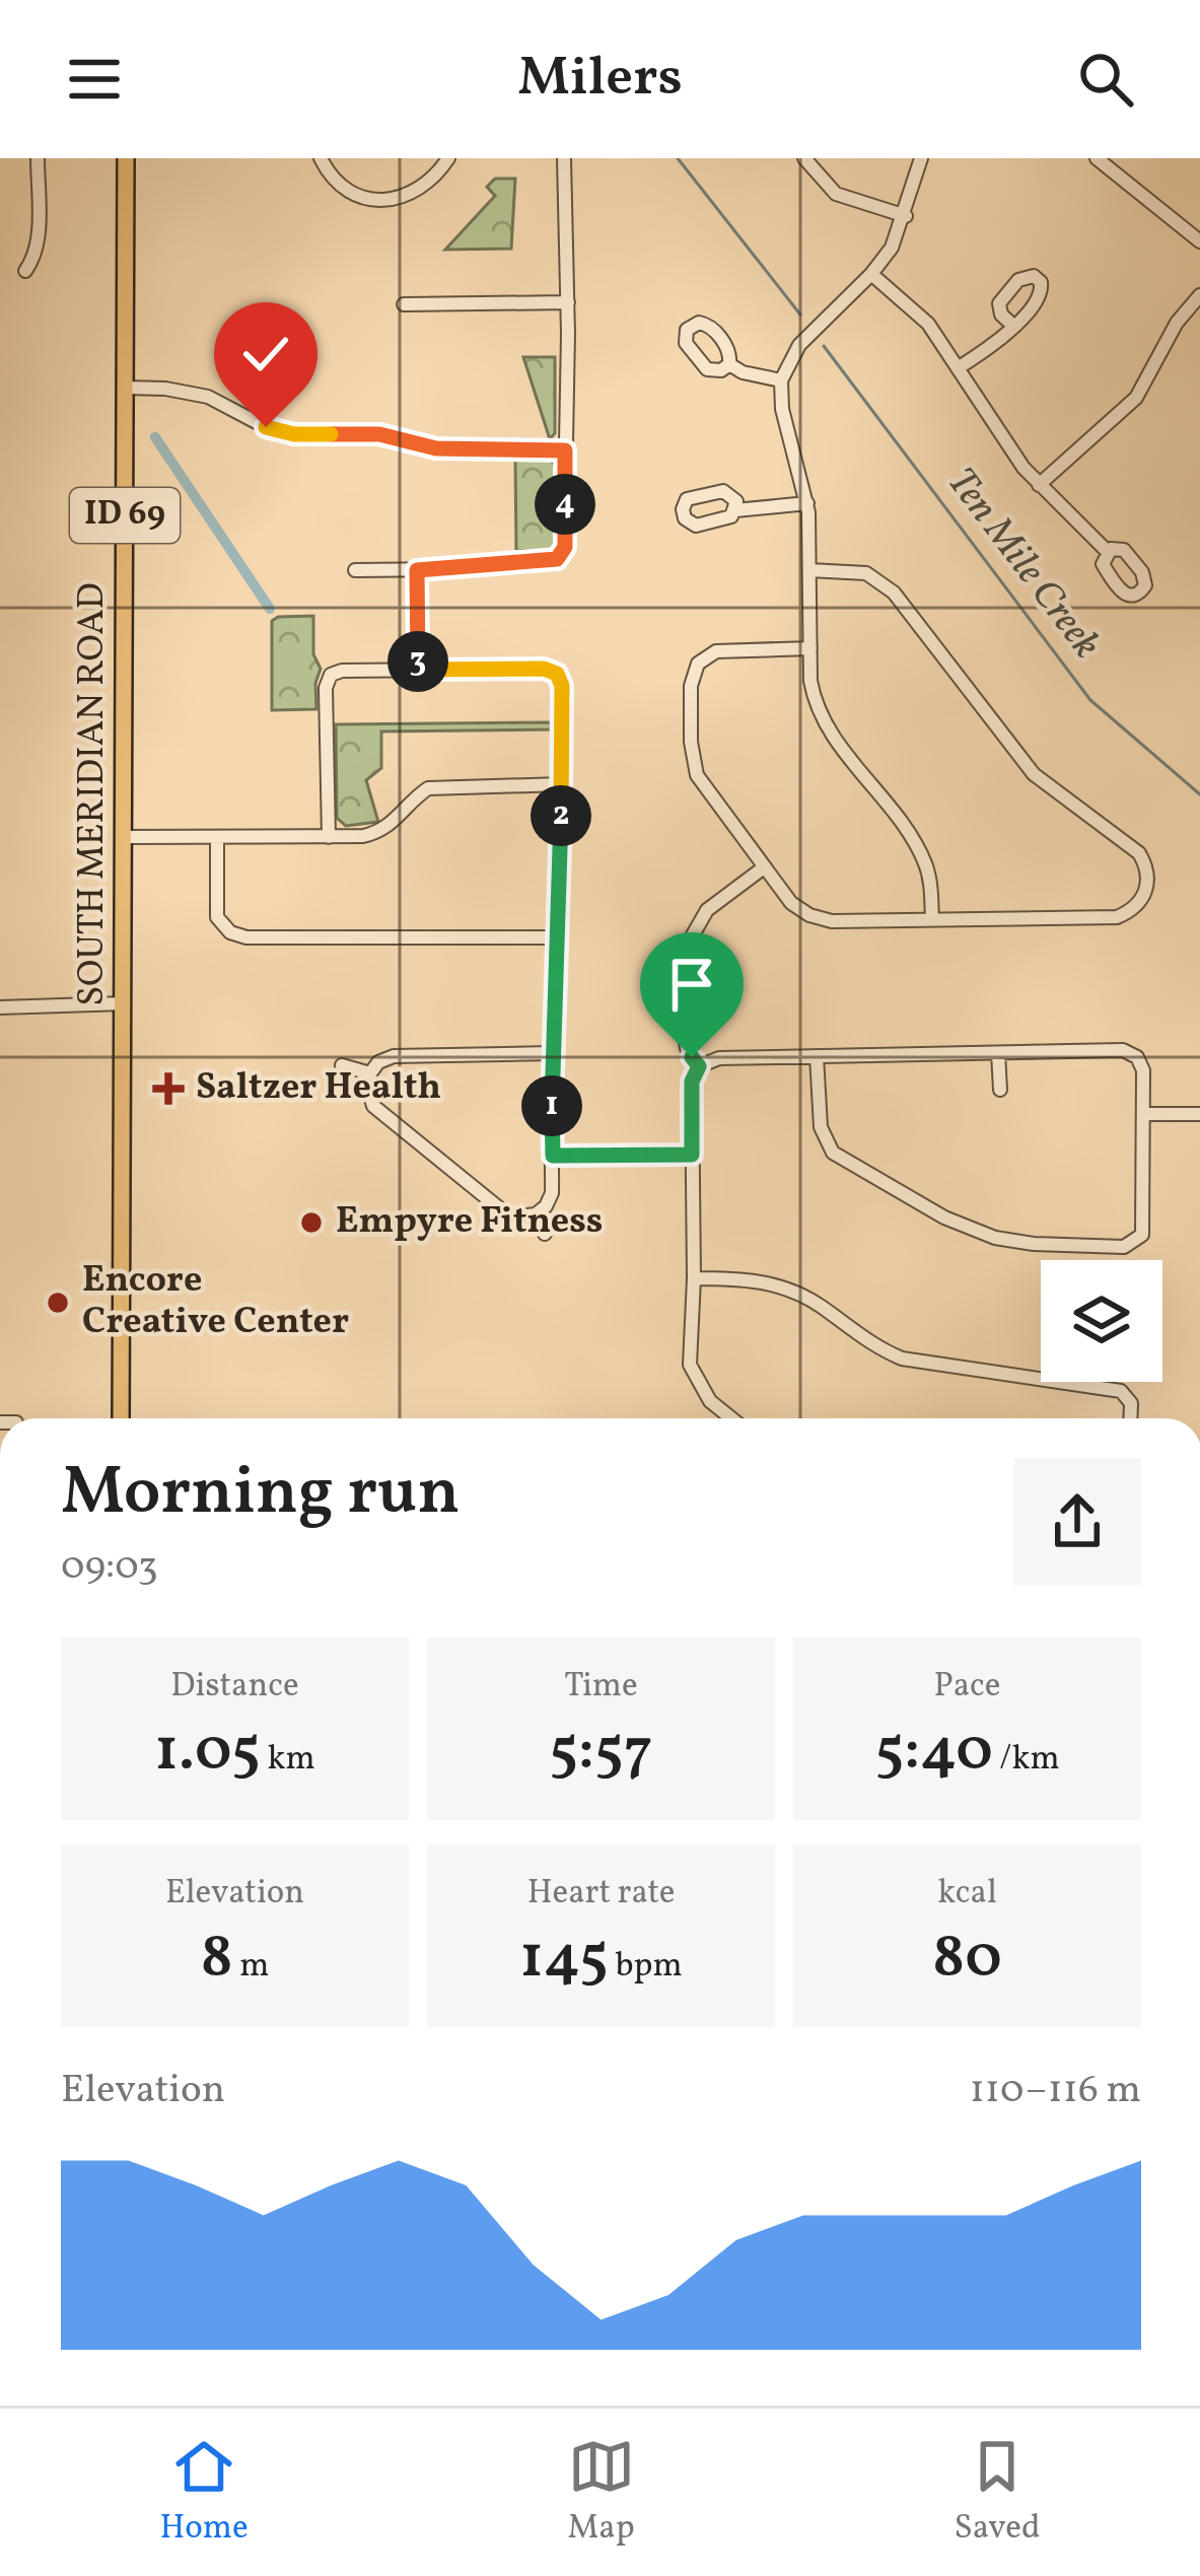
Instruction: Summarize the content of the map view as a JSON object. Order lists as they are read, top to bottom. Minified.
{"streets":{"main road":["ID 69","SOUTH MERIDIAN ROAD"]},"water":["Ten Mile Creek"],"places":{"health":["Saltzer Health"],"other":["Empyre Fitness","Encore Creative Center"]},"page":{"header":"Milers","pins":["4","3","2","1"],"heading":["Morning run","09:03"],"stats":[["Distance","1.05 km"],["Time","5:57"],["Pace","5:40 /km"],["Elevation","8 m"],["Heart rate","145 bpm"],["kcal","80"]],"chart":["Elevation","110–116 m"],"tabs":["Home","Map","Saved"]}}
